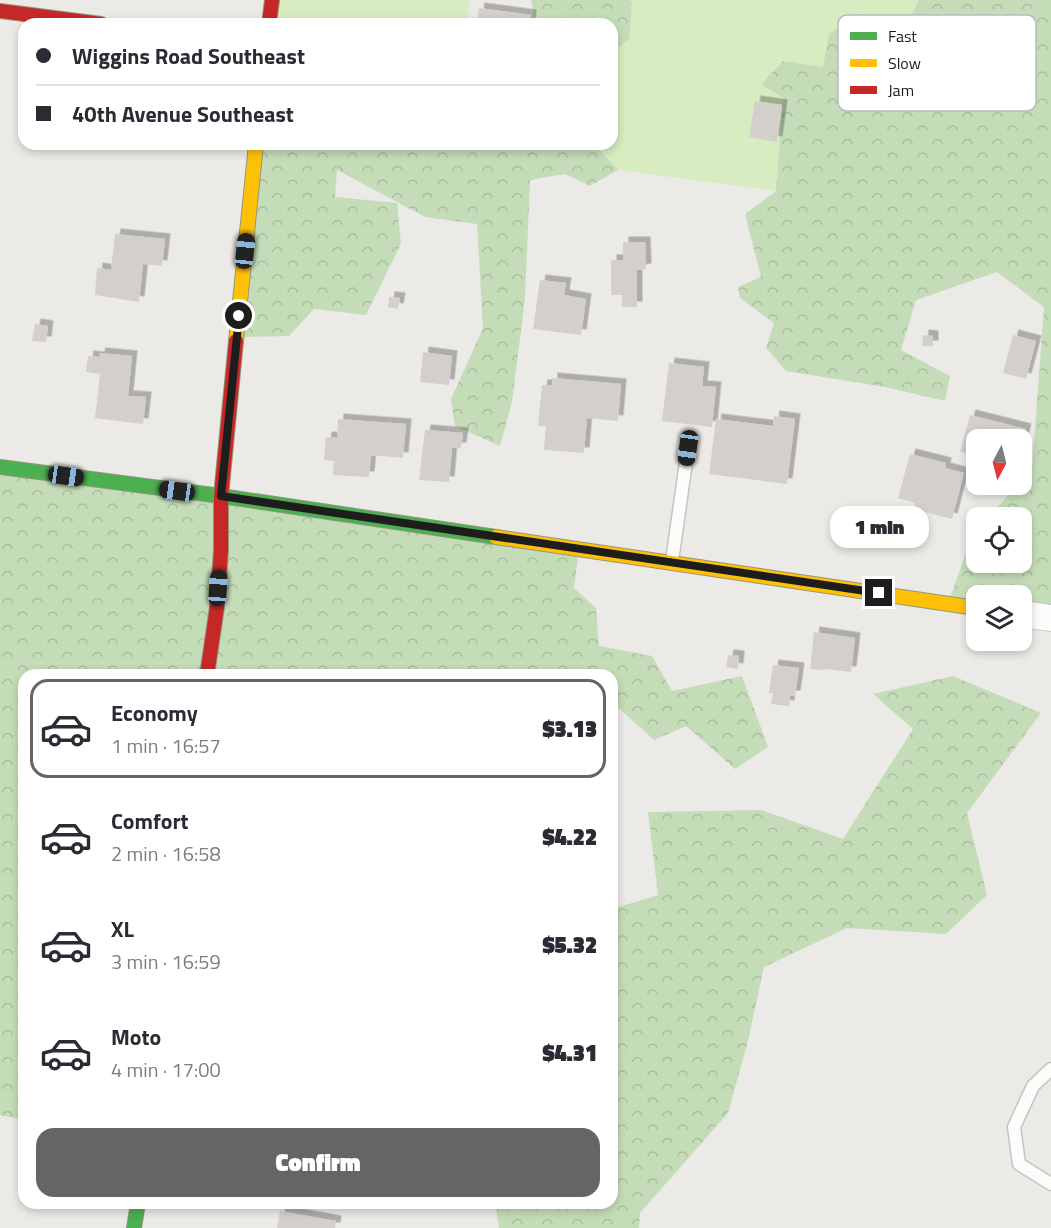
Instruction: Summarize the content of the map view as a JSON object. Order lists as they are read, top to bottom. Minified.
{"legend":["Fast","Slow","Jam"],"north":"bottom","page":{"banner":["Wiggins Road Southeast","40th Avenue Southeast"],"bubble":"1 min","list":[{"name":"Economy","note":"1 min · 16:57","value":"$3.13"},{"name":"Comfort","note":"2 min · 16:58","value":"$4.22"},{"name":"XL","note":"3 min · 16:59","value":"$5.32"},{"name":"Moto","note":"4 min · 17:00","value":"$4.31"}],"buttons":"Confirm"}}
